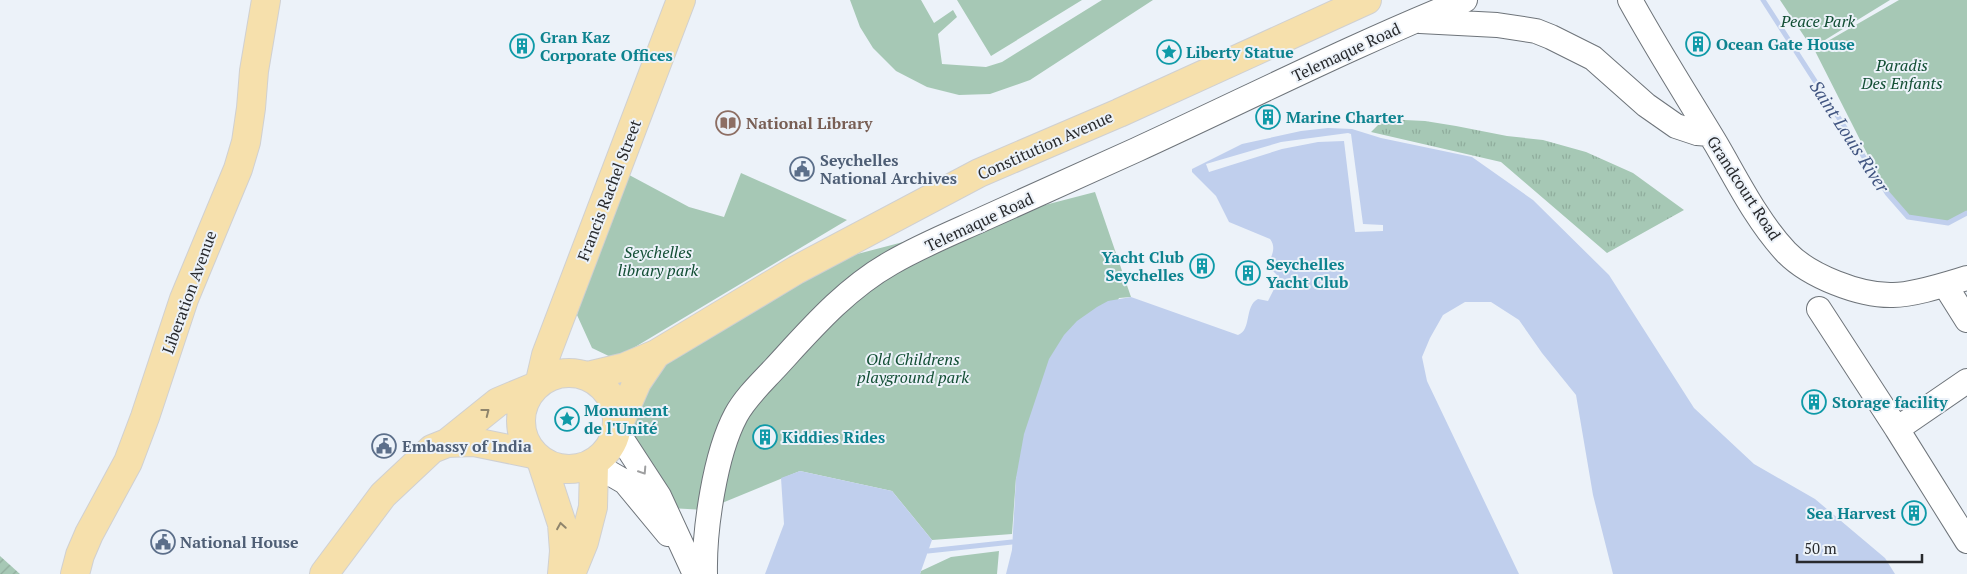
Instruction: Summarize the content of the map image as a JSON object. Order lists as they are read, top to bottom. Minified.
{"streets":{"main road":["Constitution Avenue","Francis Rachel Street","Liberation Avenue"],"street":["Telemaque Road","Grandcourt Road"]},"crossings":[["Telemaque Road","Grandcourt Road"],["Constitution Avenue","Francis Rachel Street"]],"water":["Saint Louis River"],"parks":["Peace Park","Paradis Des Enfants","Seychelles library park","Old Childrens playground park"],"places":{"building":["Ocean Gate House","Gran Kaz Corporate Offices","Marine Charter","Yacht Club Seychelles","Seychelles Yacht Club","Storage facility","Kiddies Rides","Sea Harvest"],"place":["Liberty Statue","Monument de l'Unité"],"library":["National Library"],"public building":["Seychelles National Archives","Embassy of India","National House"]},"scale_bar":"50 m"}
